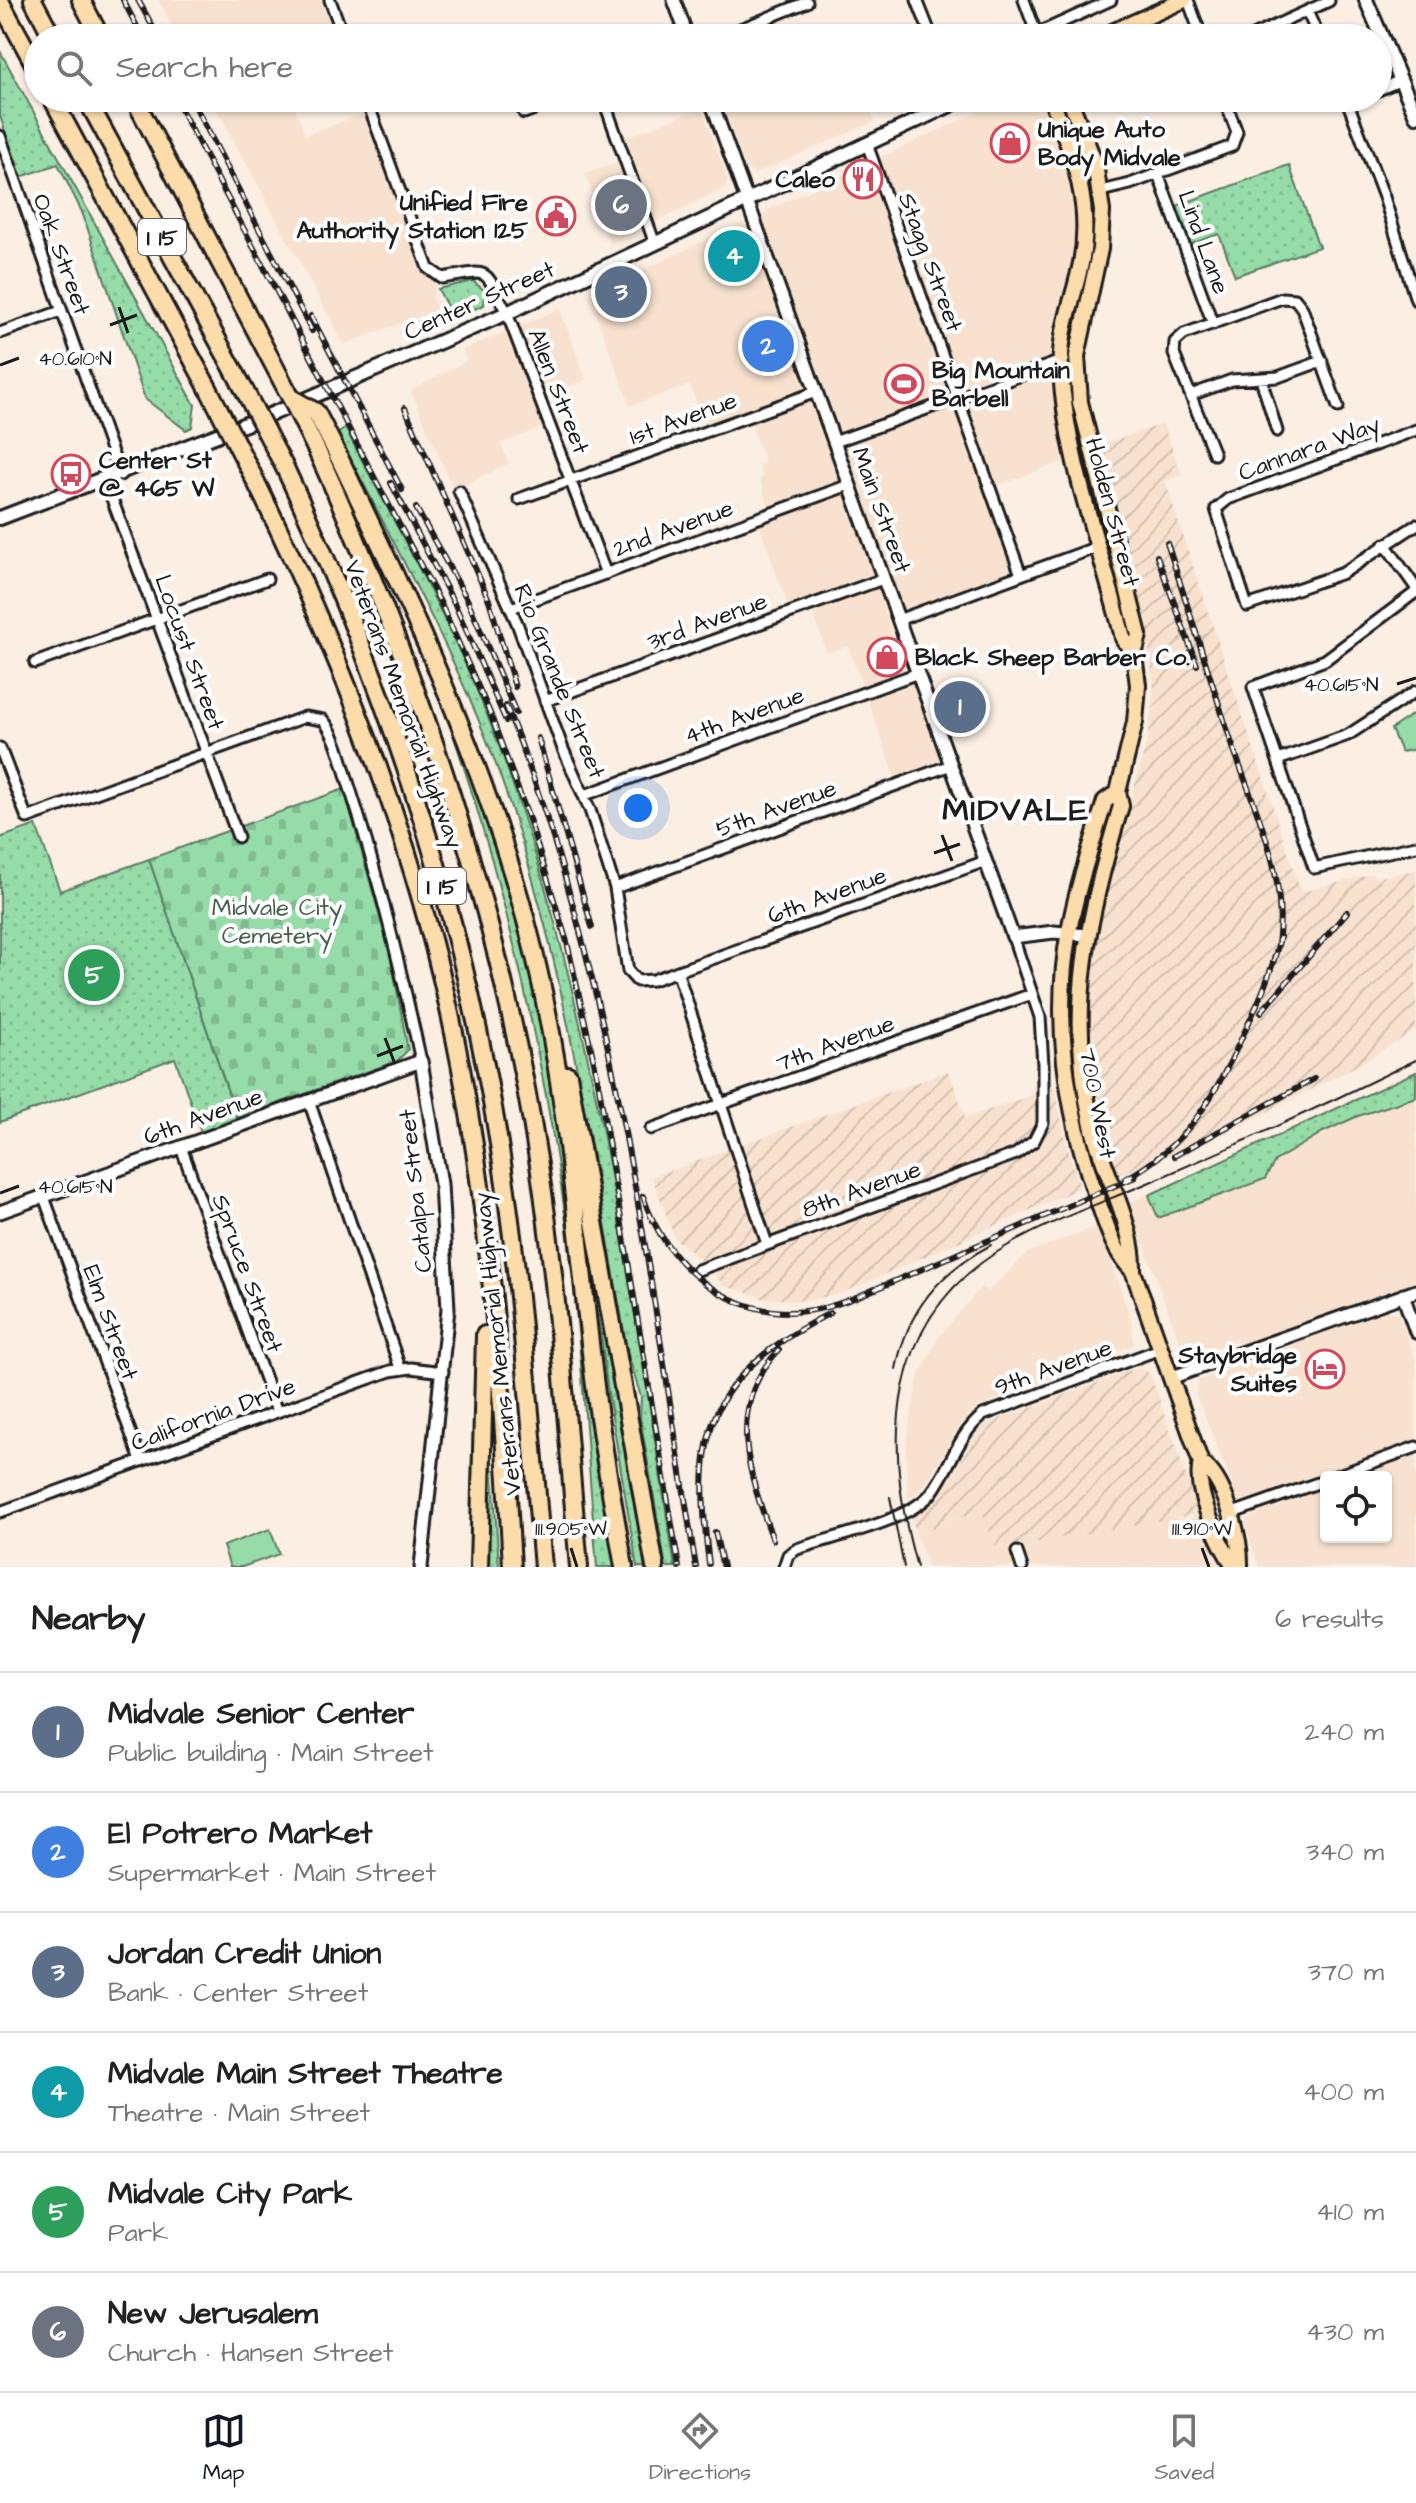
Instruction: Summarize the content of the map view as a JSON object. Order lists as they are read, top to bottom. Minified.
{"streets":{"highway":["I 15","Veterans Memorial Highway"],"main road":["Center Street","Holden Street","700 West"],"street":["Lind Lane","Oak Street","Stagg Street","Allen Street","1st Avenue","Cannara Way","Main Street","2nd Avenue","3rd Avenue","Locust Street","Rio Grande Street","4th Avenue","5th Avenue","6th Avenue","7th Avenue","8th Avenue","Catalpa Street","Spruce Street","Elm Street","9th Avenue","California Drive"]},"crossings":[["Oak Street","Center Street"],["Stagg Street","Center Street"],["Center Street","Allen Street"],["Center Street","Main Street"],["Center Street","Locust Street"],["Allen Street","1st Avenue"],["Allen Street","2nd Avenue"],["1st Avenue","Main Street"],["Main Street","2nd Avenue"],["Main Street","3rd Avenue"],["Main Street","4th Avenue"],["Main Street","5th Avenue"],["Main Street","6th Avenue"],["Main Street","7th Avenue"],["Main Street","8th Avenue"],["Holden Street","700 West"],["2nd Avenue","Rio Grande Street"],["3rd Avenue","Rio Grande Street"],["Locust Street","Catalpa Street"],["Rio Grande Street","4th Avenue"],["Rio Grande Street","5th Avenue"],["Rio Grande Street","6th Avenue"],["6th Avenue","Catalpa Street"],["6th Avenue","Spruce Street"],["6th Avenue","Elm Street"],["700 West","9th Avenue"],["Catalpa Street","California Drive"],["Spruce Street","California Drive"],["Elm Street","California Drive"]],"districts":["MIDVALE"],"parks":["Midvale City Cemetery"],"places":{"shop":["Unique Auto Body Midvale","Black Sheep Barber Co."],"restaurant":["Caleo"],"public building":["Unified Fire Authority Station 125"],"sports":["Big Mountain Barbell"],"bus stop":["Center St @ 465 W"],"hotel":["Staybridge Suites"]},"page":{"search":"Search here","pins":["6","4","3","2","1","5"],"heading":["Nearby","6 results"],"list":[{"mark":"1","name":"Midvale Senior Center","note":"Public building · Main Street","value":"240 m"},{"mark":"2","name":"El Potrero Market","note":"Supermarket · Main Street","value":"340 m"},{"mark":"3","name":"Jordan Credit Union","note":"Bank · Center Street","value":"370 m"},{"mark":"4","name":"Midvale Main Street Theatre","note":"Theatre · Main Street","value":"400 m"},{"mark":"5","name":"Midvale City Park","note":"Park","value":"410 m"},{"mark":"6","name":"New Jerusalem","note":"Church · Hansen Street","value":"430 m"}],"nav":["Map","Directions","Saved"]},"coordinates":["40.610°N","40.615°N","111.905°W","111.910°W"]}
